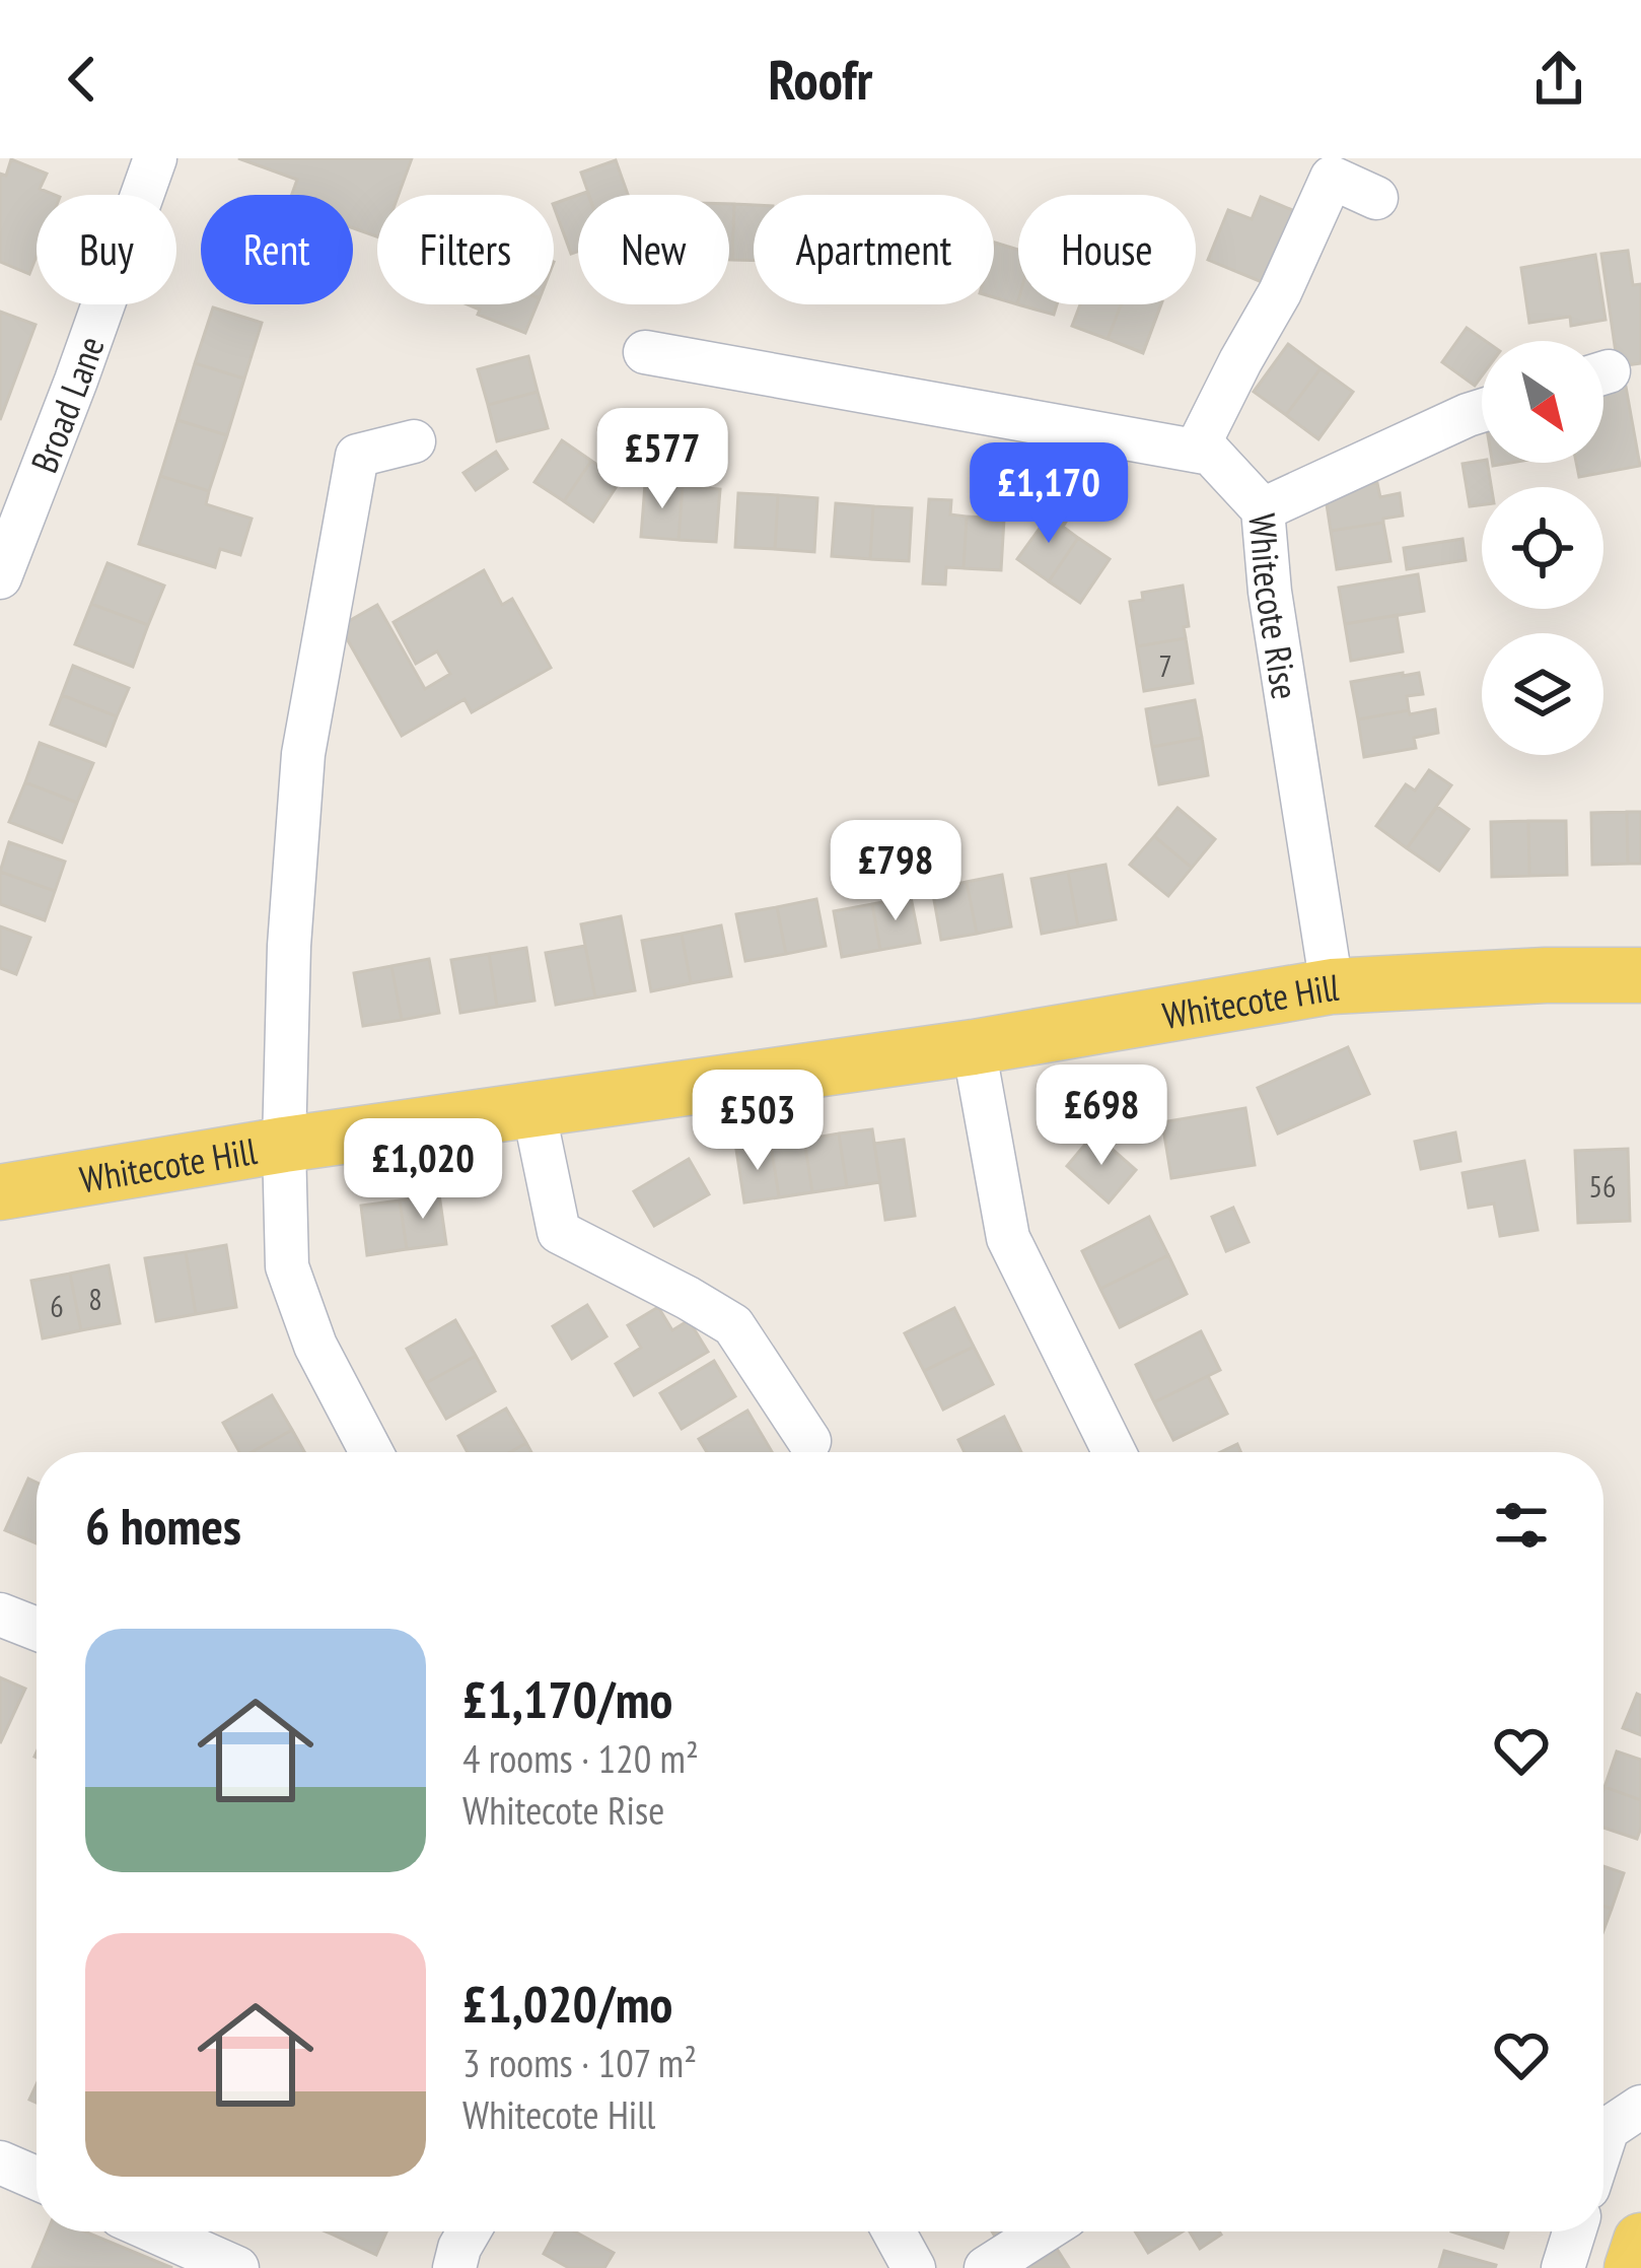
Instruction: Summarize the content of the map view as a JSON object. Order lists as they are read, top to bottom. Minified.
{"streets":{"main road":["Whitecote Hill"],"street":["Broad Lane","Whitecote Rise"]},"crossings":[["Whitecote Rise","Whitecote Hill"]],"house_numbers":["7","56","8","6"],"north":"bottom right","page":{"header":"Roofr","chip":["Buy","Rent","Filters","New","Apartment","House"],"price":["£577","£1,170","£798","£698","£503","£1,020"],"heading":"6 homes","list":[{"name":"£1,170/mo","note":"4 rooms · 120 m² · Whitecote Rise"},{"name":"£1,020/mo","note":"3 rooms · 107 m² · Whitecote Hill"}]}}
